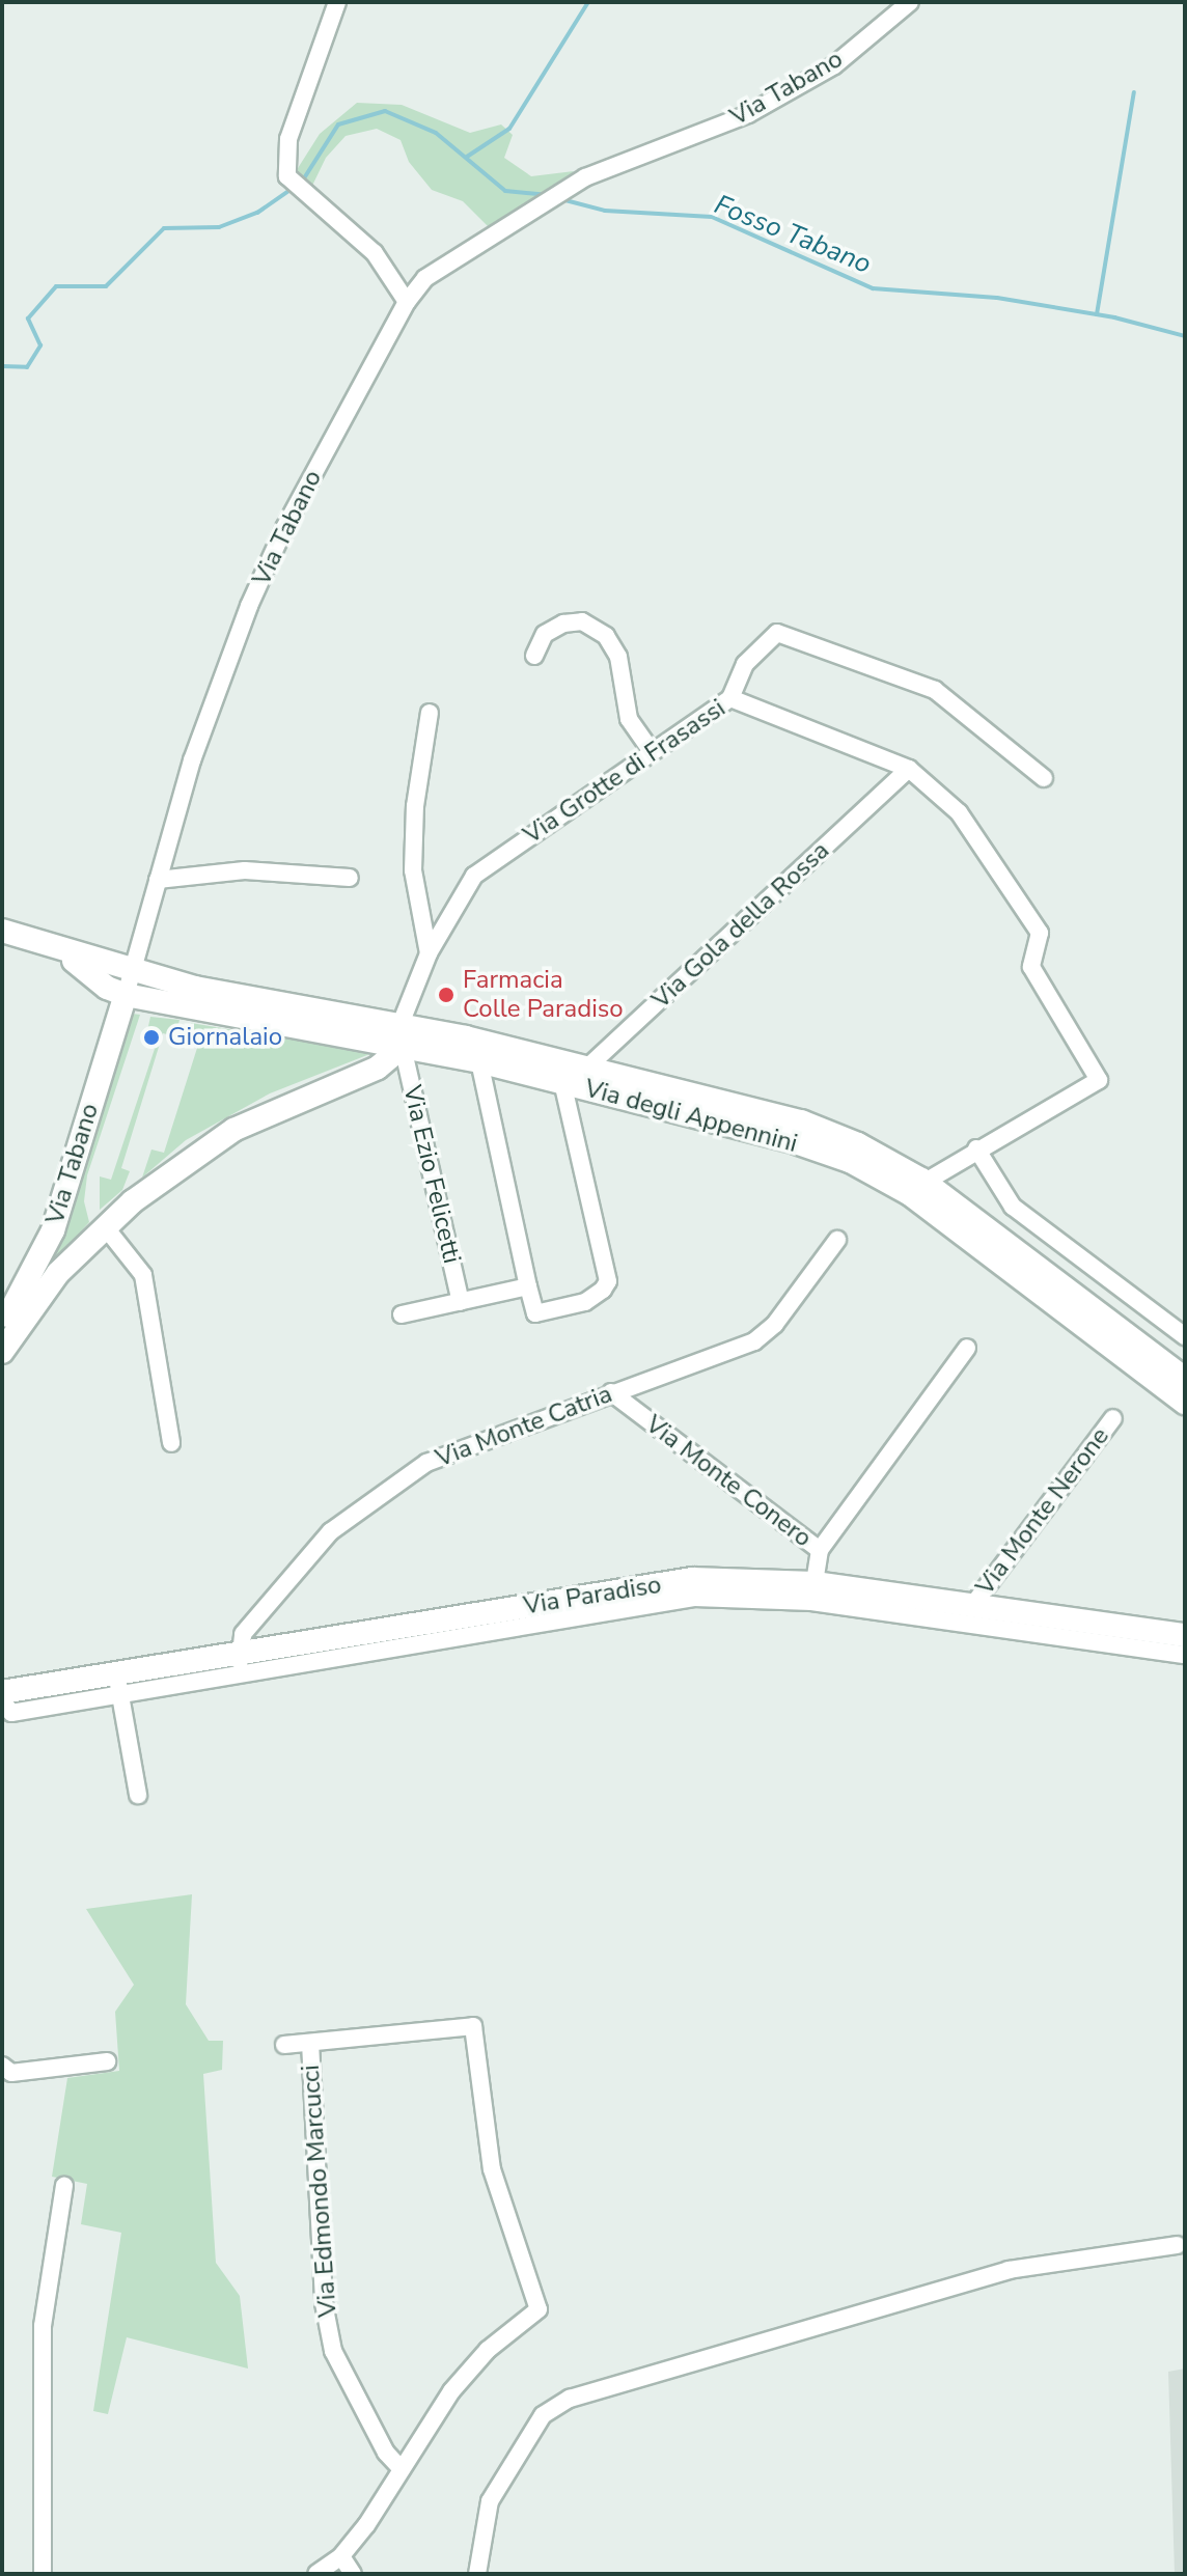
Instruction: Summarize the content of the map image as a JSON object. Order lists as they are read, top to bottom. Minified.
{"streets":{"street":["Via Tabano","Via Grotte di Frasassi","Via Gola della Rossa","Via degli Appennini","Via Ezio Felicetti","Via Monte Catria","Via Monte Conero","Via Monte Nerone","Via Paradiso","Via Edmondo Marcucci"]},"crossings":[["Via Tabano","Via degli Appennini"],["Via Grotte di Frasassi","Via Gola della Rossa"],["Via Grotte di Frasassi","Via degli Appennini"],["Via Grotte di Frasassi","Via Ezio Felicetti"],["Via Gola della Rossa","Via degli Appennini"],["Via degli Appennini","Via Ezio Felicetti"],["Via Monte Catria","Via Monte Conero"],["Via Monte Catria","Via Paradiso"],["Via Monte Conero","Via Paradiso"],["Via Monte Nerone","Via Paradiso"]],"water":["Fosso Tabano"],"places":["Farmacia Colle Paradiso","Giornalaio"]}
